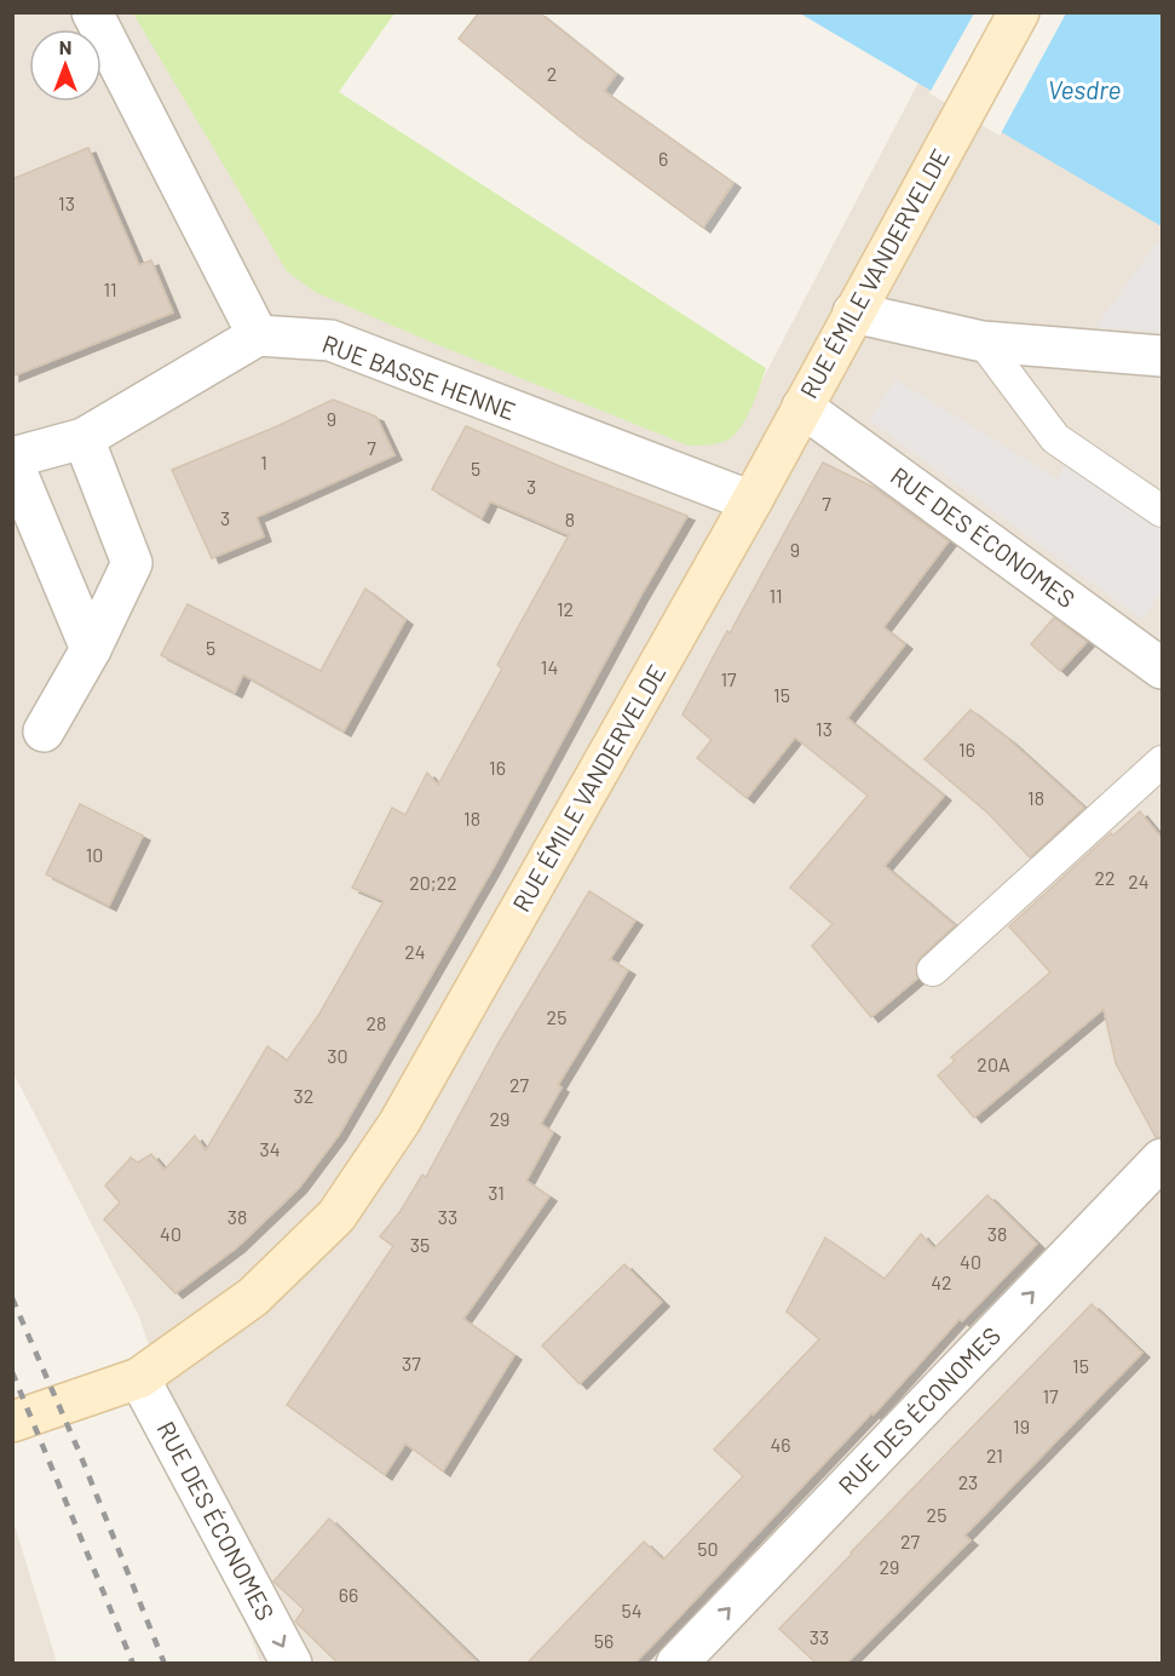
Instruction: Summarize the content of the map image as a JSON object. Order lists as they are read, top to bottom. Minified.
{"streets":{"main road":["RUE ÉMILE VANDERVELDE"],"street":["RUE BASSE HENNE","RUE DES ÉCONOMES"]},"crossings":[["RUE ÉMILE VANDERVELDE","RUE BASSE HENNE"],["RUE ÉMILE VANDERVELDE","RUE DES ÉCONOMES"]],"water":["Vesdre"],"house_numbers":["2","6","13","11","9","7","1","5","3","7","3","8","9","11","12","5","14","17","15","13","16","16","18","18","10","22","24","20;22","24","25","28","30","20A","27","32","29","34","31","38","33","40","38","35","40","42","37","15","17","19","46","21","23","25","27","50","29","66","54","33","56"],"north":"top"}
